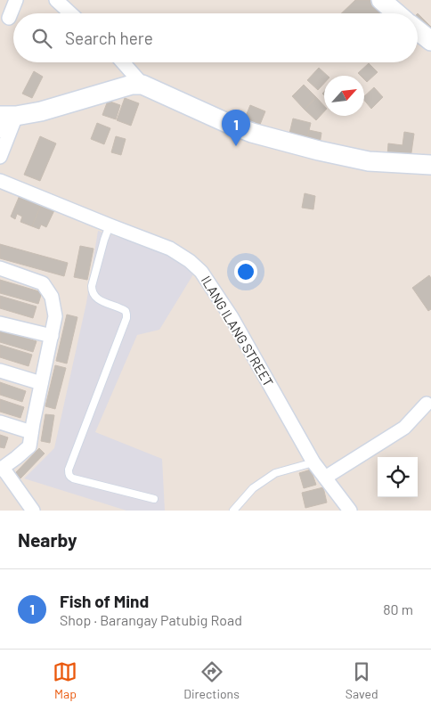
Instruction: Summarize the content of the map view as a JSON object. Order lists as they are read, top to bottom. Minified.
{"streets":{"street":["ILANG ILANG STREET"]},"north":"top right","page":{"search":"Search here","pins":"1","heading":"Nearby","list":[{"mark":"1","name":"Fish of Mind","note":"Shop · Barangay Patubig Road","value":"80 m"}],"nav":["Map","Directions","Saved"]}}
